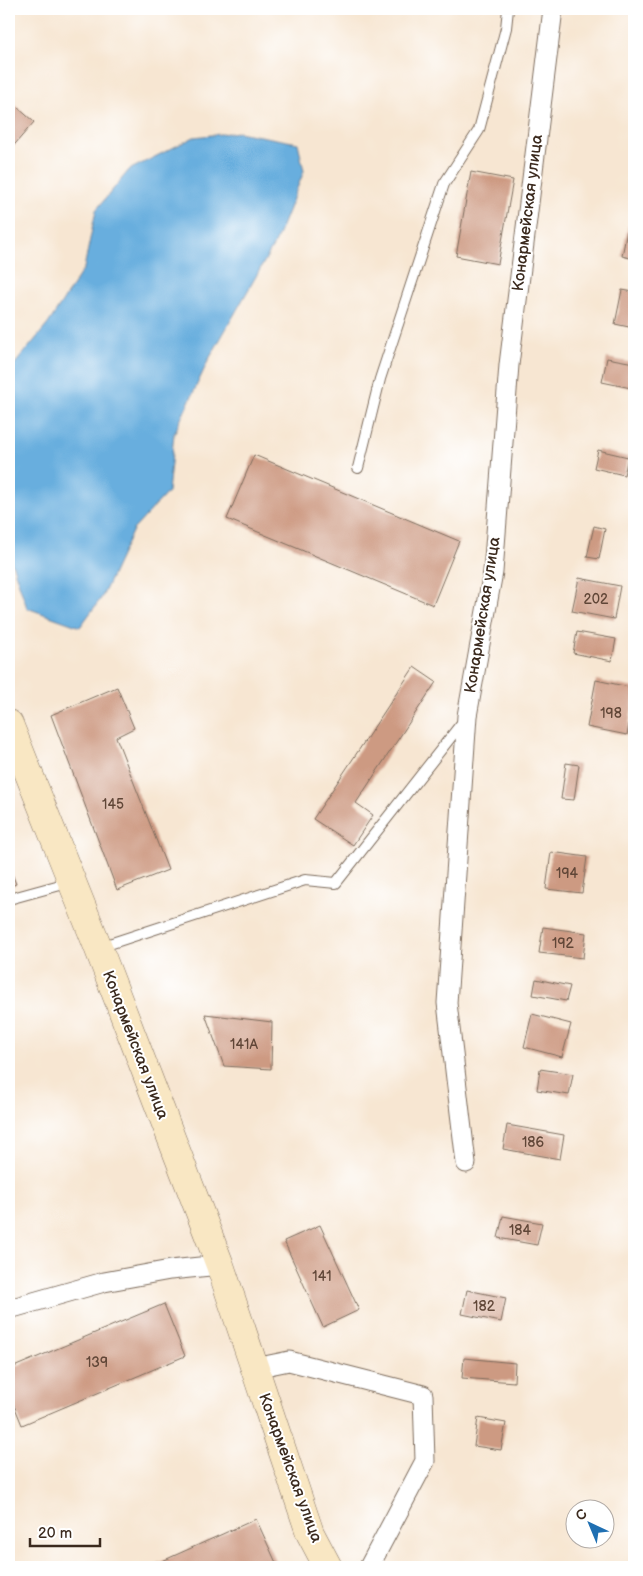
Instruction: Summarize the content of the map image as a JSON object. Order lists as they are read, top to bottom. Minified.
{"streets":{"main road":["Конармейская улица"]},"house_numbers":["202","198","145","194","192","141А","186","184","141","182","139"],"scale_bar":"20 m","north":"top left"}
